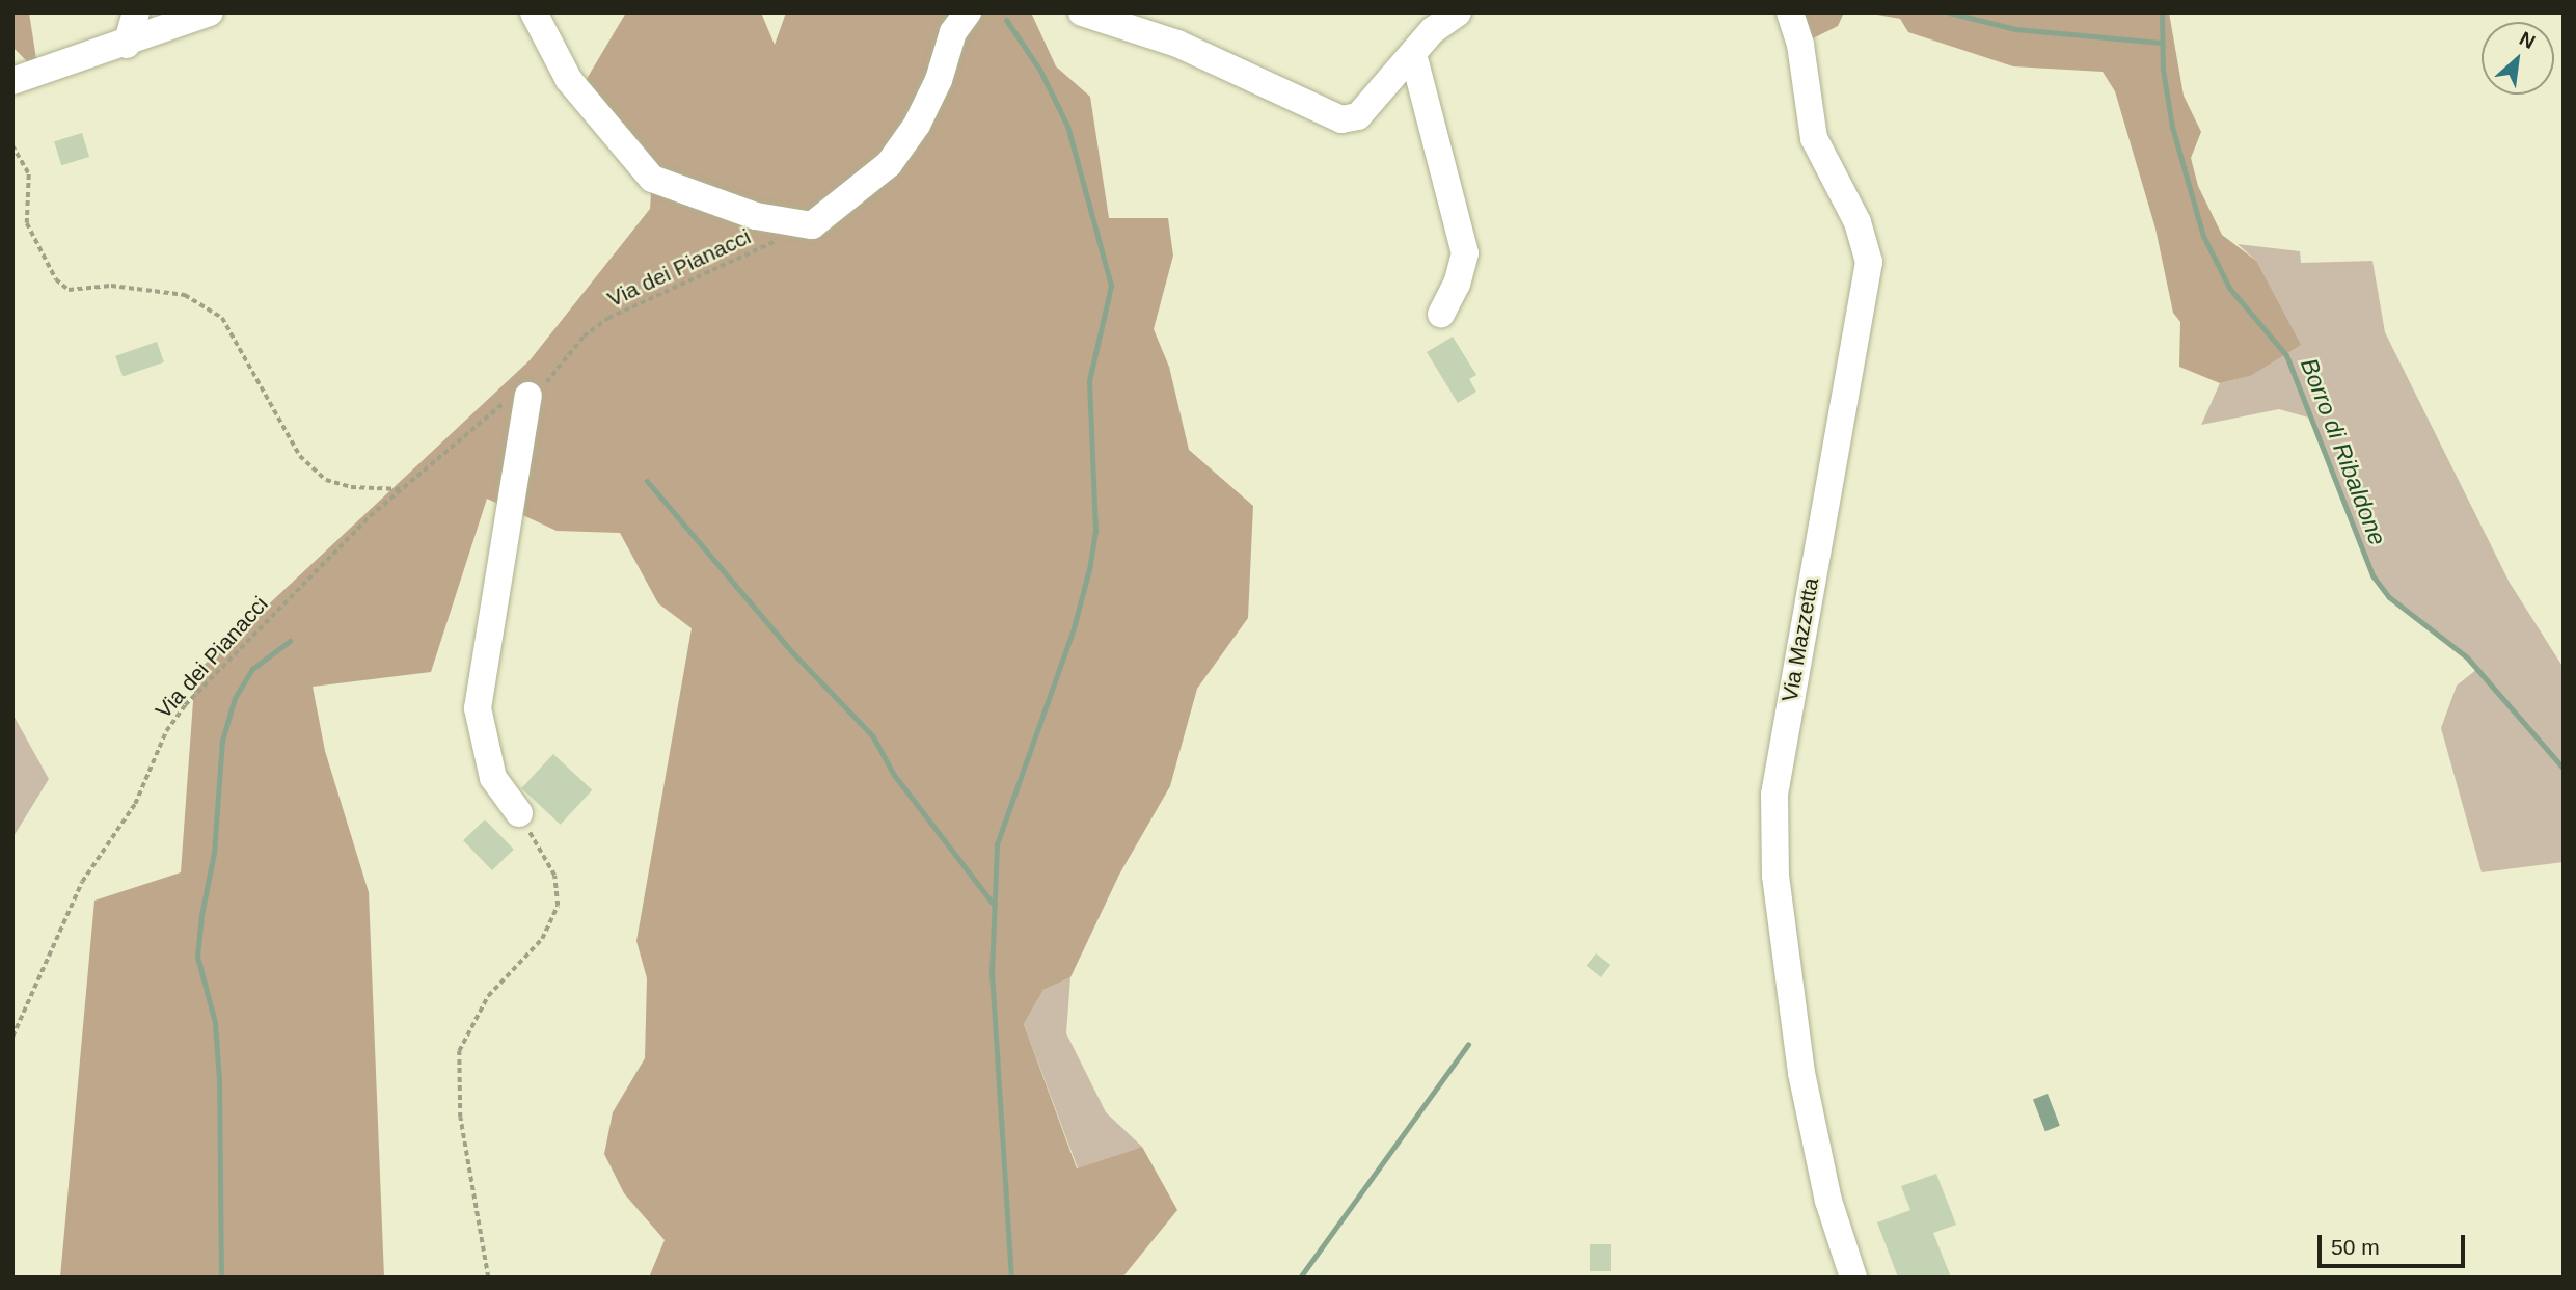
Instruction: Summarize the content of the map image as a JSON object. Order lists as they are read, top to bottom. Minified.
{"streets":{"street":["Via Mazzetta"],"path":["Via dei Pianacci"]},"water":["Borro di Ribaldone"],"scale_bar":"50 m","north":"top right"}
